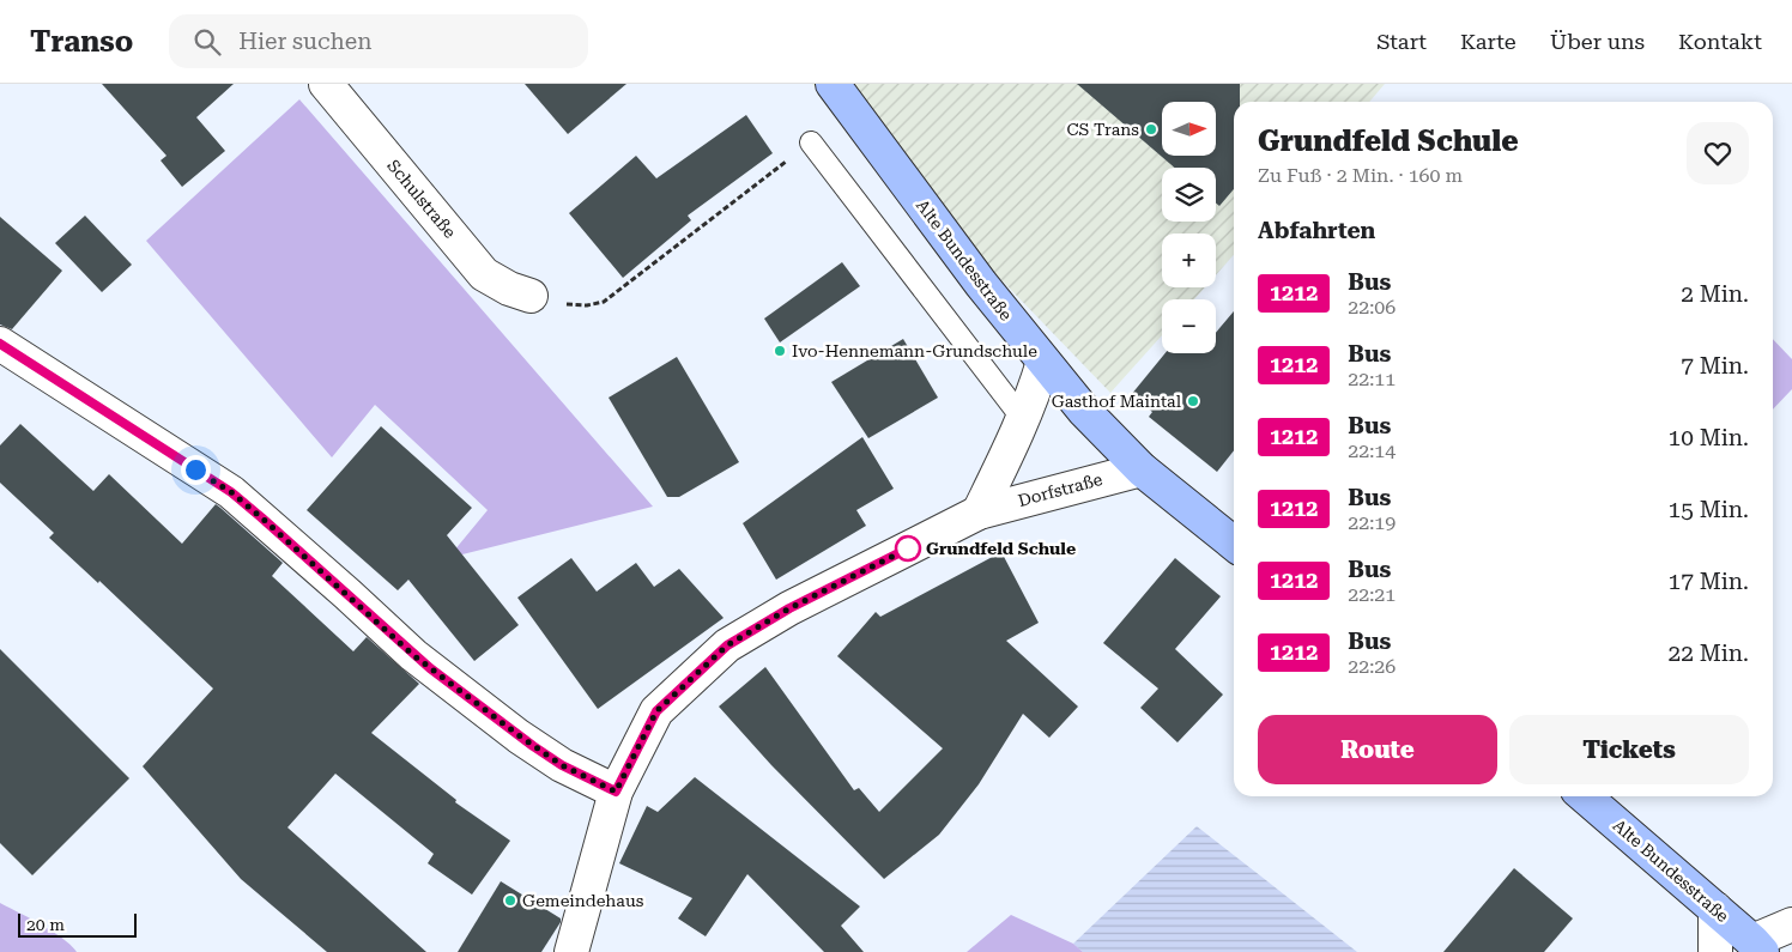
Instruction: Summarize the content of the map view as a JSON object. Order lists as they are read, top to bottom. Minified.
{"streets":{"main road":["Alte Bundesstraße"],"street":["Schulstraße","Dorfstraße"]},"crossings":[["Alte Bundesstraße","Dorfstraße"]],"places":["CS Trans","Ivo-Hennemann-Grundschule","Gasthof Maintal","Grundfeld Schule","Gemeindehaus"],"lines":["bus line 1212"],"scale_bar":"20 m","north":"right","page":{"header":"Transo","search":"Hier suchen","nav":["Start","Karte","Über uns","Kontakt"],"map_buttons":["+","−"],"heading":[["Grundfeld Schule","Zu Fuß · 2 Min. · 160 m"],"Abfahrten"],"list":[{"mark":"1212","name":"Bus","note":"22:06","value":"2 Min."},{"mark":"1212","name":"Bus","note":"22:11","value":"7 Min."},{"mark":"1212","name":"Bus","note":"22:14","value":"10 Min."},{"mark":"1212","name":"Bus","note":"22:19","value":"15 Min."},{"mark":"1212","name":"Bus","note":"22:21","value":"17 Min."},{"mark":"1212","name":"Bus","note":"22:26","value":"22 Min."}],"buttons":["Route","Tickets"],"scale":"20 m"}}
